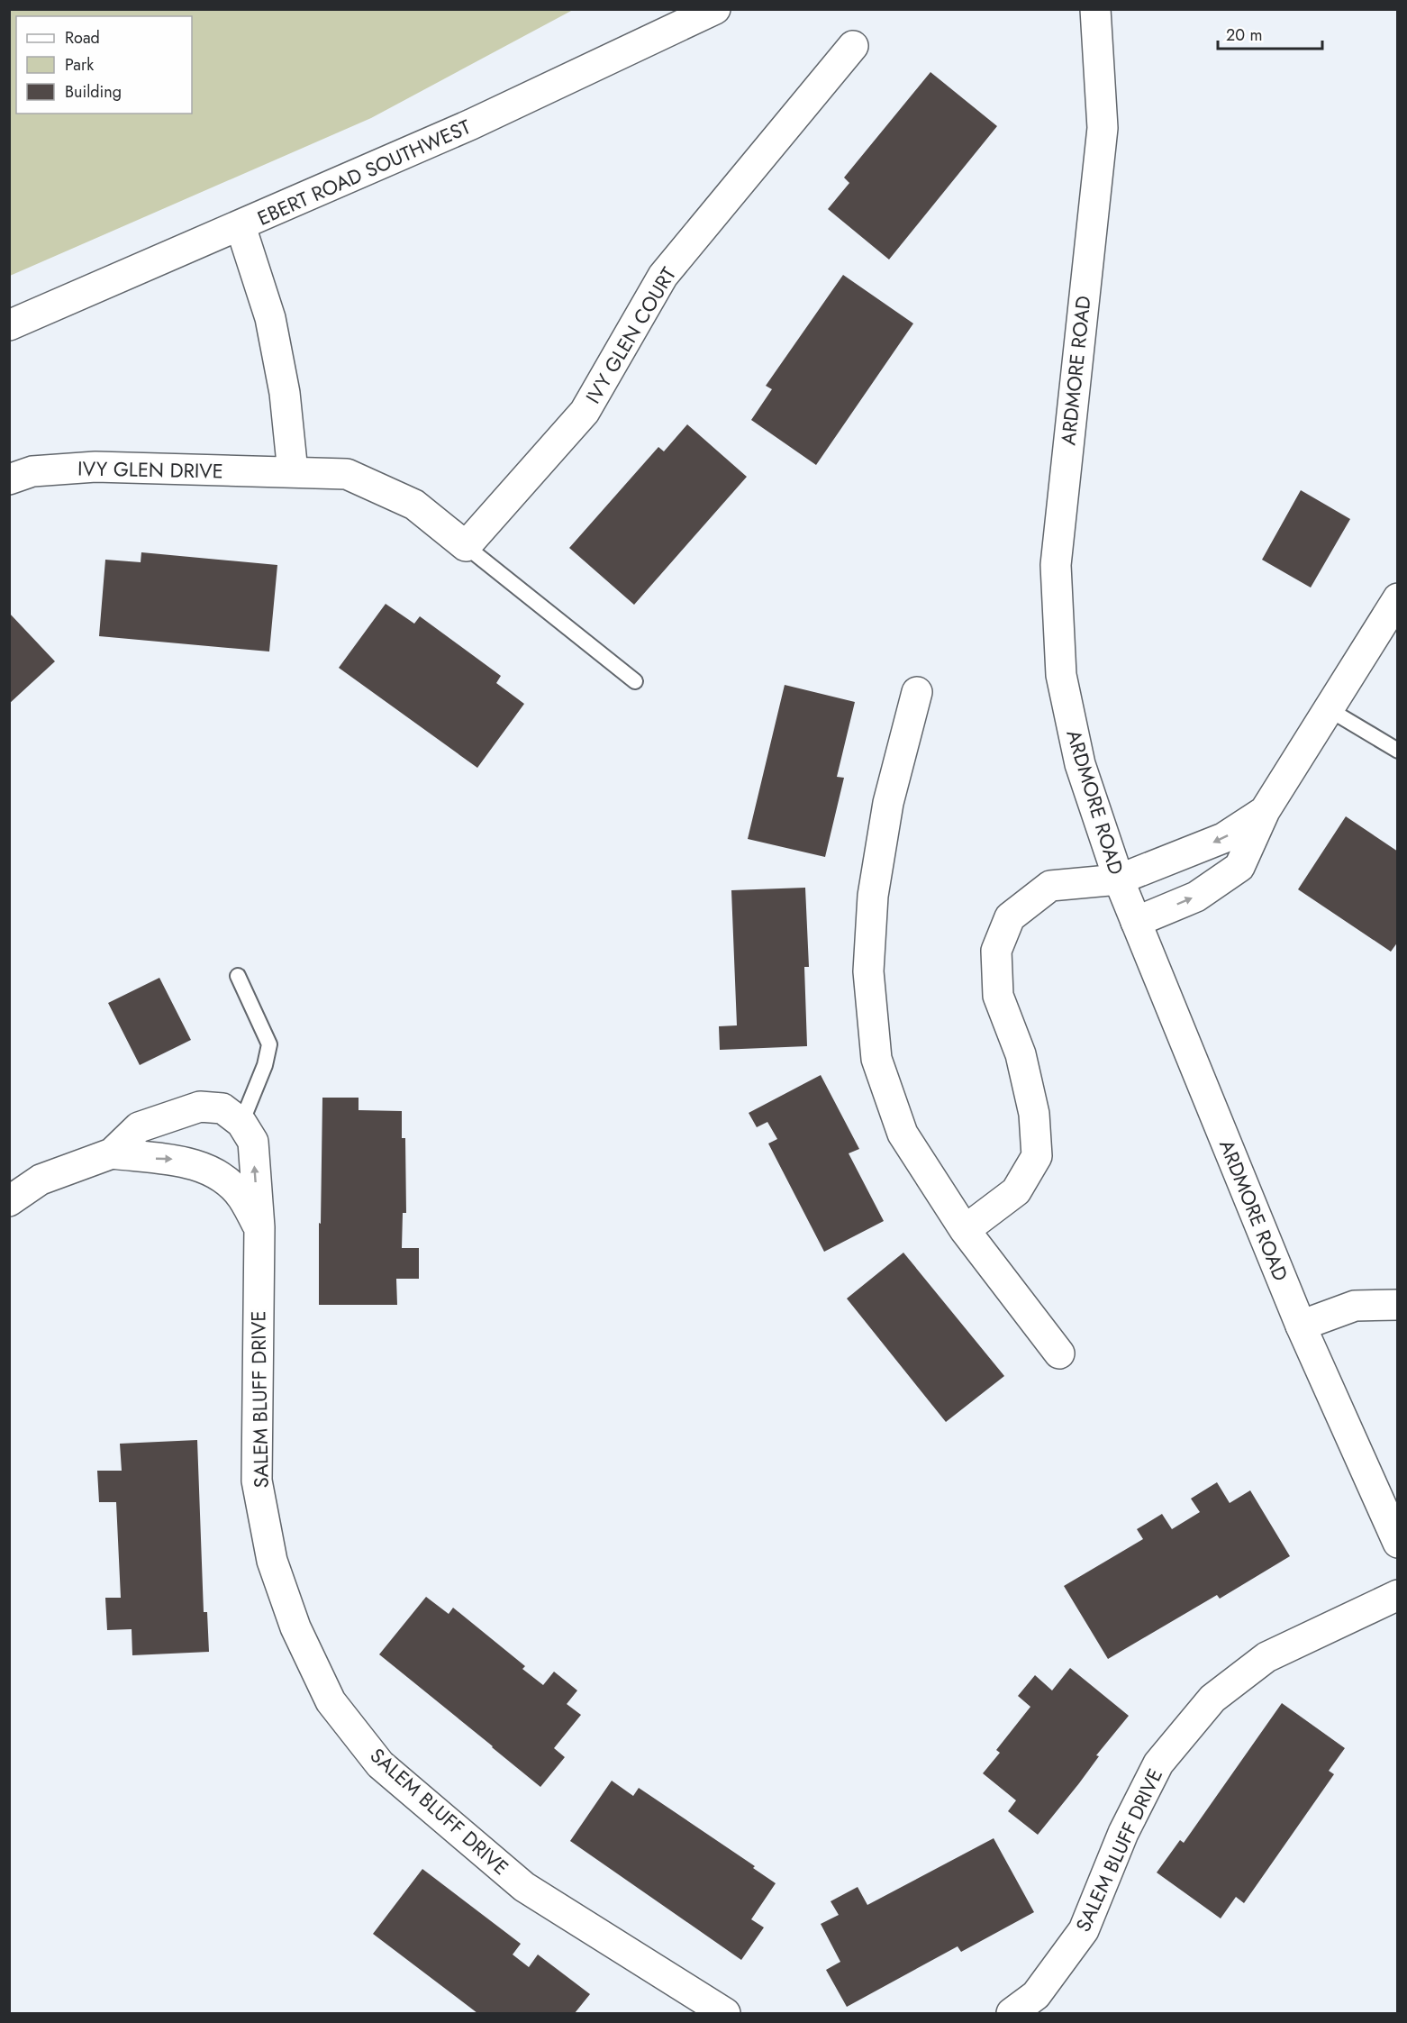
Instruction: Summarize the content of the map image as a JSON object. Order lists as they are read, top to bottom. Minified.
{"streets":{"street":["EBERT ROAD SOUTHWEST","IVY GLEN COURT","ARDMORE ROAD","IVY GLEN DRIVE","SALEM BLUFF DRIVE"]},"crossings":[["IVY GLEN COURT","IVY GLEN DRIVE"]],"legend":["Road","Park","Building"],"scale_bar":"20 m"}
